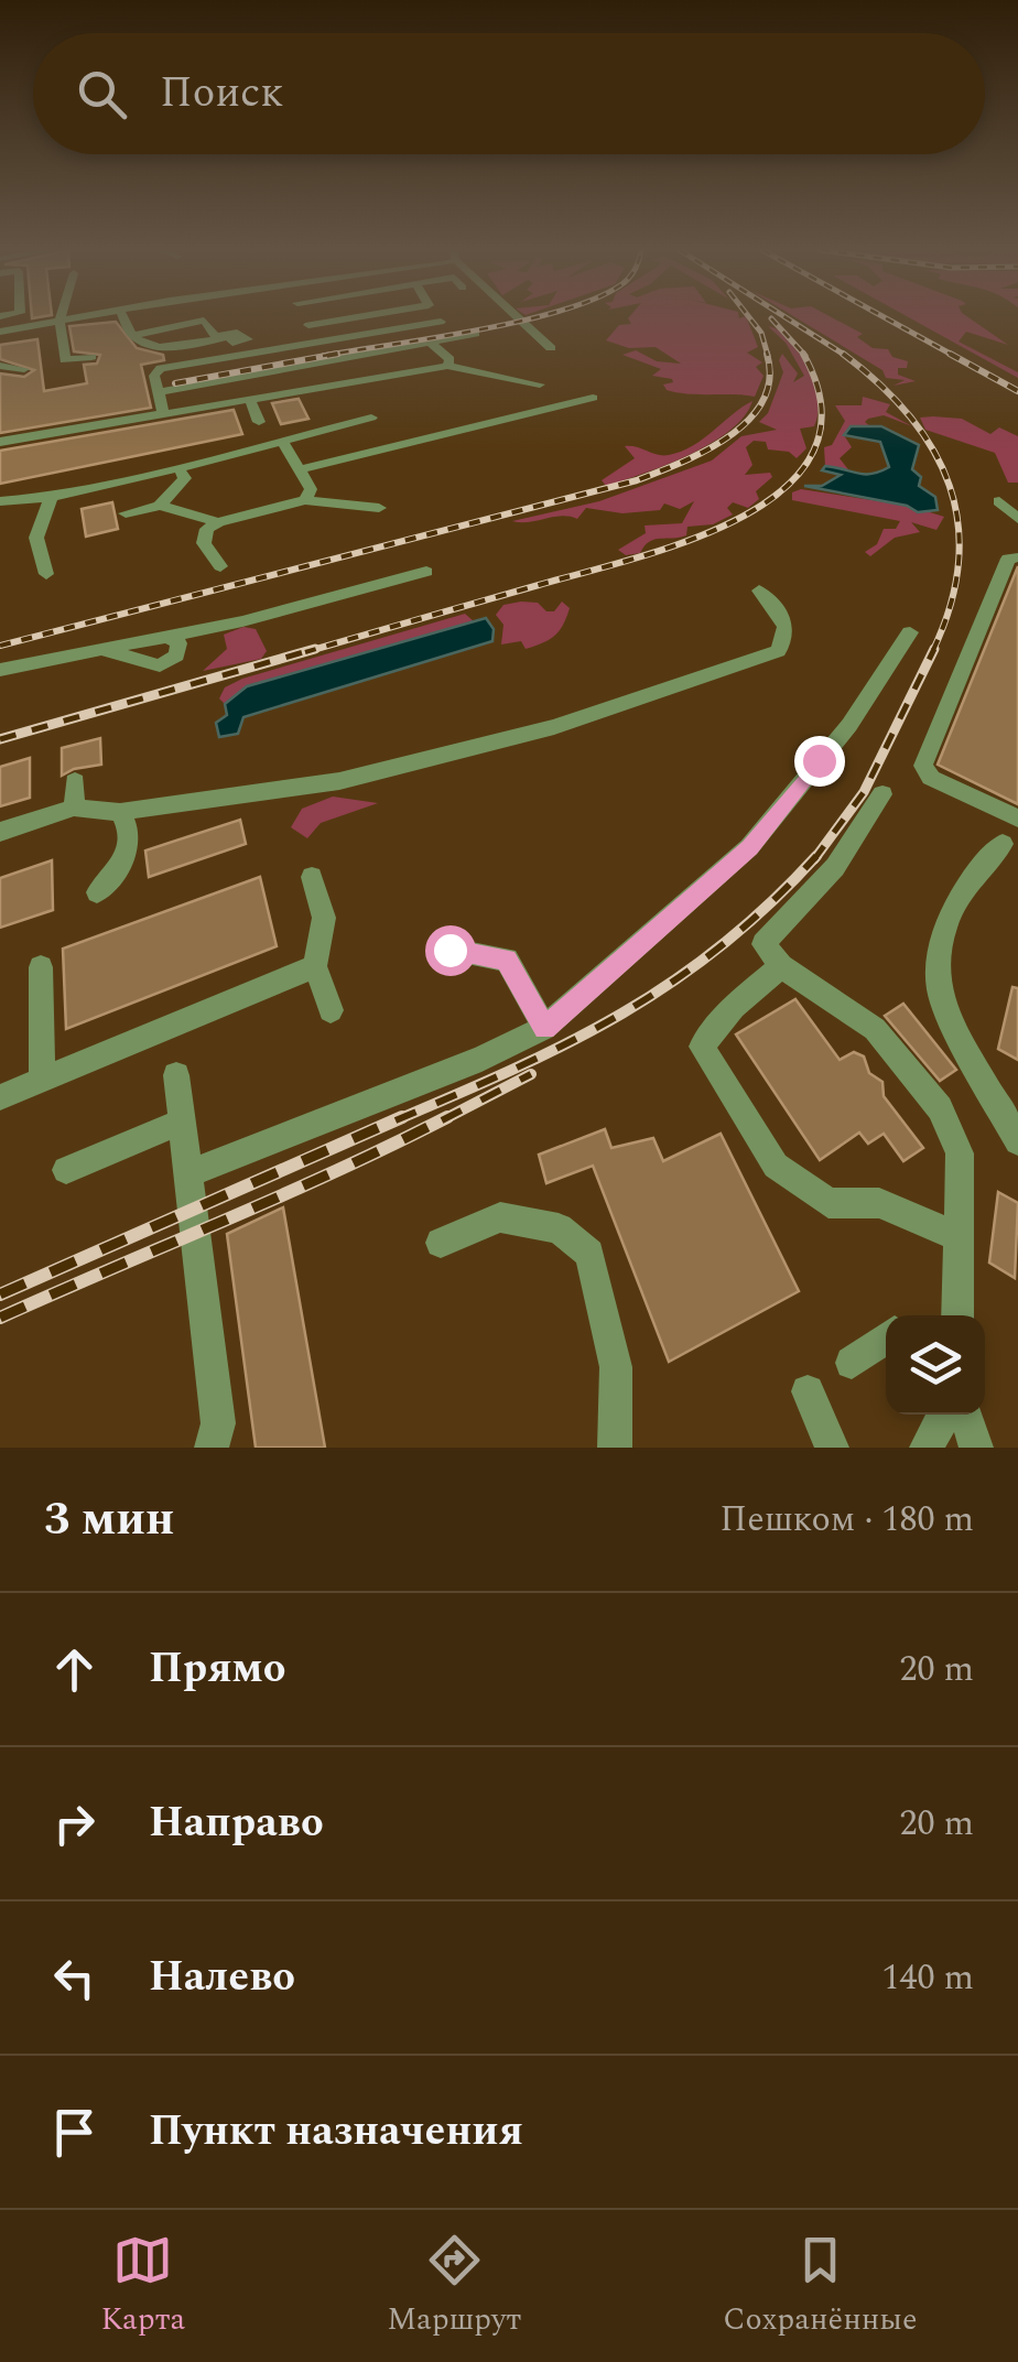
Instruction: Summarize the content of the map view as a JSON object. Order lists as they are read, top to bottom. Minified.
{"page":{"search":"Поиск","heading":["3 мин","Пешком · 180 m"],"list":[["Прямо","20 m"],["Направо","20 m"],["Налево","140 m"],"Пункт назначения"],"nav":["Карта","Маршрут","Сохранённые"]}}
